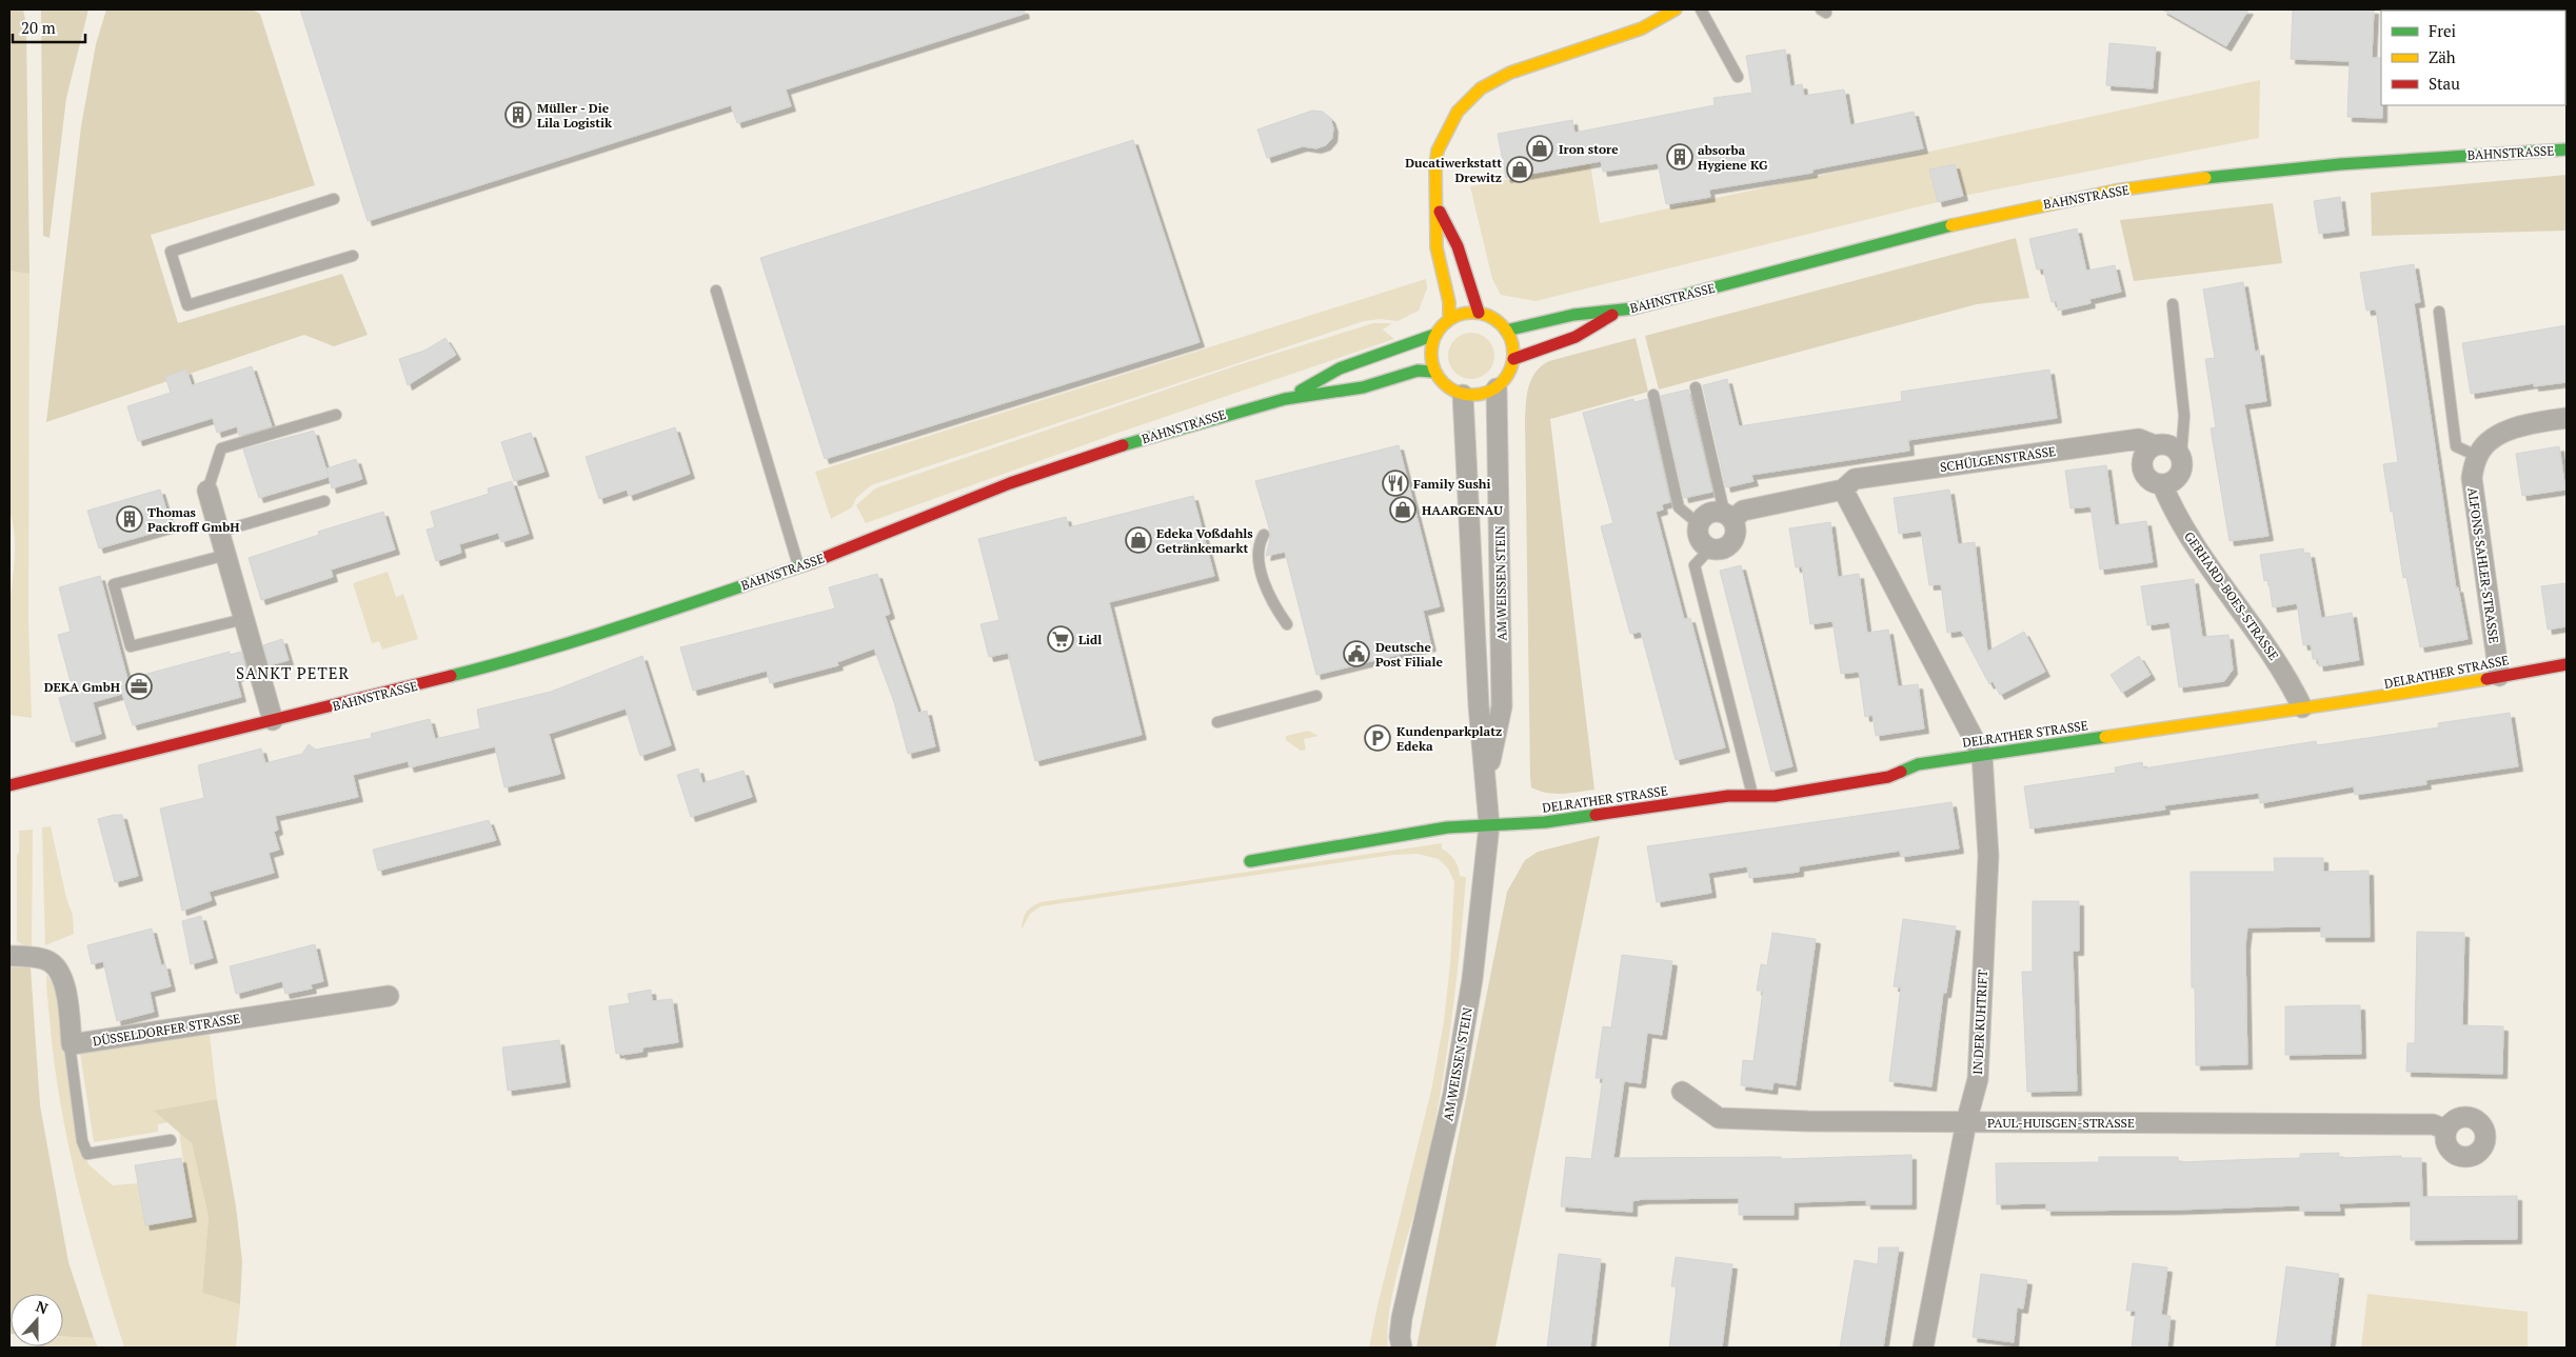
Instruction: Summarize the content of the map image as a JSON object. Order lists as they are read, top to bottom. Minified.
{"streets":{"street":["BAHNSTRASSE","SCHÜLGENSTRASSE","ALFONS-SAHLER-STRASSE","AM WEISSEN STEIN","GERHARD-BOES-STRASSE","DELRATHER STRASSE","IN DER KUHTRIFT","DÜSSELDORFER STRASSE","PAUL-HUISGEN-STRASSE"]},"crossings":[["BAHNSTRASSE","AM WEISSEN STEIN"],["SCHÜLGENSTRASSE","GERHARD-BOES-STRASSE"],["ALFONS-SAHLER-STRASSE","DELRATHER STRASSE"],["AM WEISSEN STEIN","DELRATHER STRASSE"],["GERHARD-BOES-STRASSE","DELRATHER STRASSE"],["DELRATHER STRASSE","IN DER KUHTRIFT"],["IN DER KUHTRIFT","PAUL-HUISGEN-STRASSE"]],"districts":["SANKT PETER"],"places":{"building":["Müller - Die Lila Logistik","absorba Hygiene KG","Thomas Packroff GmbH"],"shop":["Iron store","Ducatiwerkstatt Drewitz","HAARGENAU","Edeka Voßdahls Getränkemarkt"],"restaurant":["Family Sushi"],"supermarket":["Lidl"],"public building":["Deutsche Post Filiale"],"office":["DEKA GmbH"],"parking":["Kundenparkplatz Edeka"]},"legend":["Frei","Zäh","Stau"],"scale_bar":"20 m","north":"top"}
